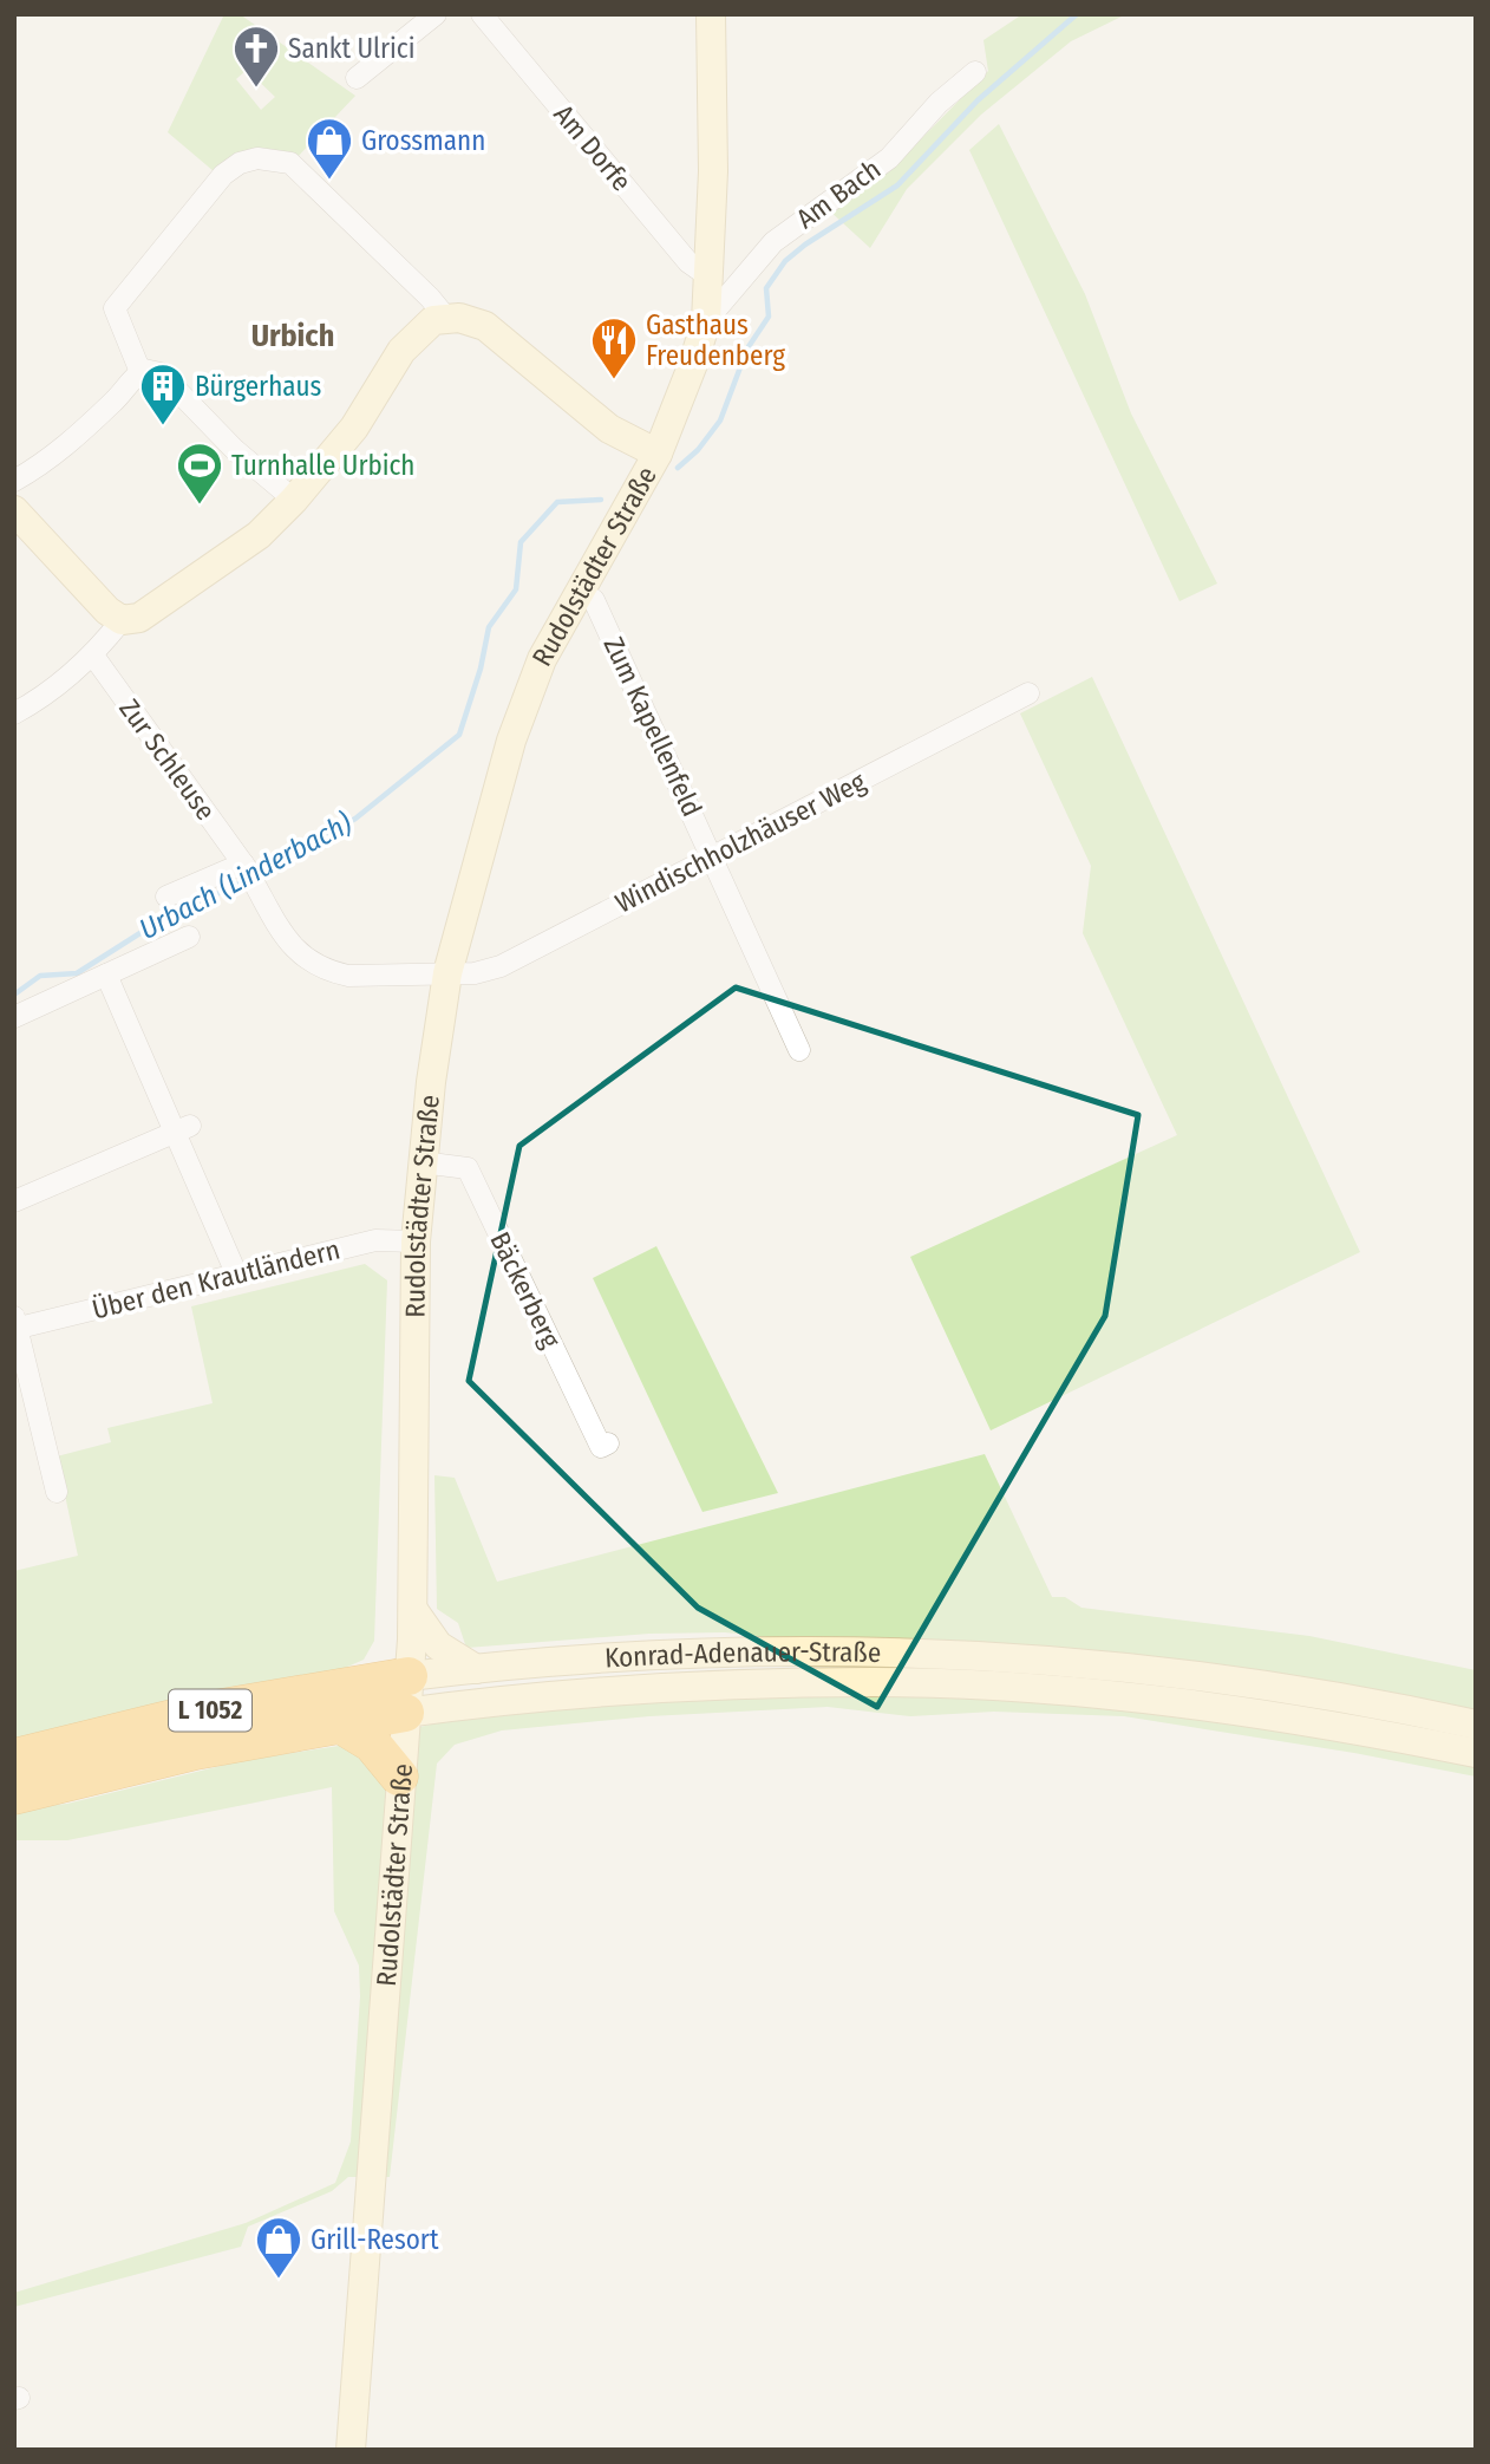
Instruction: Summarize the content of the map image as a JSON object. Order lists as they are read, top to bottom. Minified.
{"streets":{"highway":["Konrad-Adenauer-Straße","L 1052"],"street":["Am Dorfe","Am Bach","Rudolstädter Straße","Zum Kapellenfeld","Zur Schleuse","Windischholzhäuser Weg","Über den Krautländern","Bäckerberg"]},"crossings":[["Am Dorfe","Rudolstädter Straße"],["Am Bach","Rudolstädter Straße"],["Rudolstädter Straße","Zum Kapellenfeld"],["Rudolstädter Straße","Zur Schleuse"],["Rudolstädter Straße","Windischholzhäuser Weg"],["Rudolstädter Straße","Über den Krautländern"],["Rudolstädter Straße","Bäckerberg"],["Rudolstädter Straße","Konrad-Adenauer-Straße"],["Zum Kapellenfeld","Windischholzhäuser Weg"],["Zur Schleuse","Windischholzhäuser Weg"]],"districts":["Urbich"],"water":["Urbach (Linderbach)"],"places":{"church":["Sankt Ulrici"],"shop":["Grossmann","Grill-Resort"],"restaurant":["Gasthaus Freudenberg"],"building":["Bürgerhaus"],"sports":["Turnhalle Urbich"]}}
